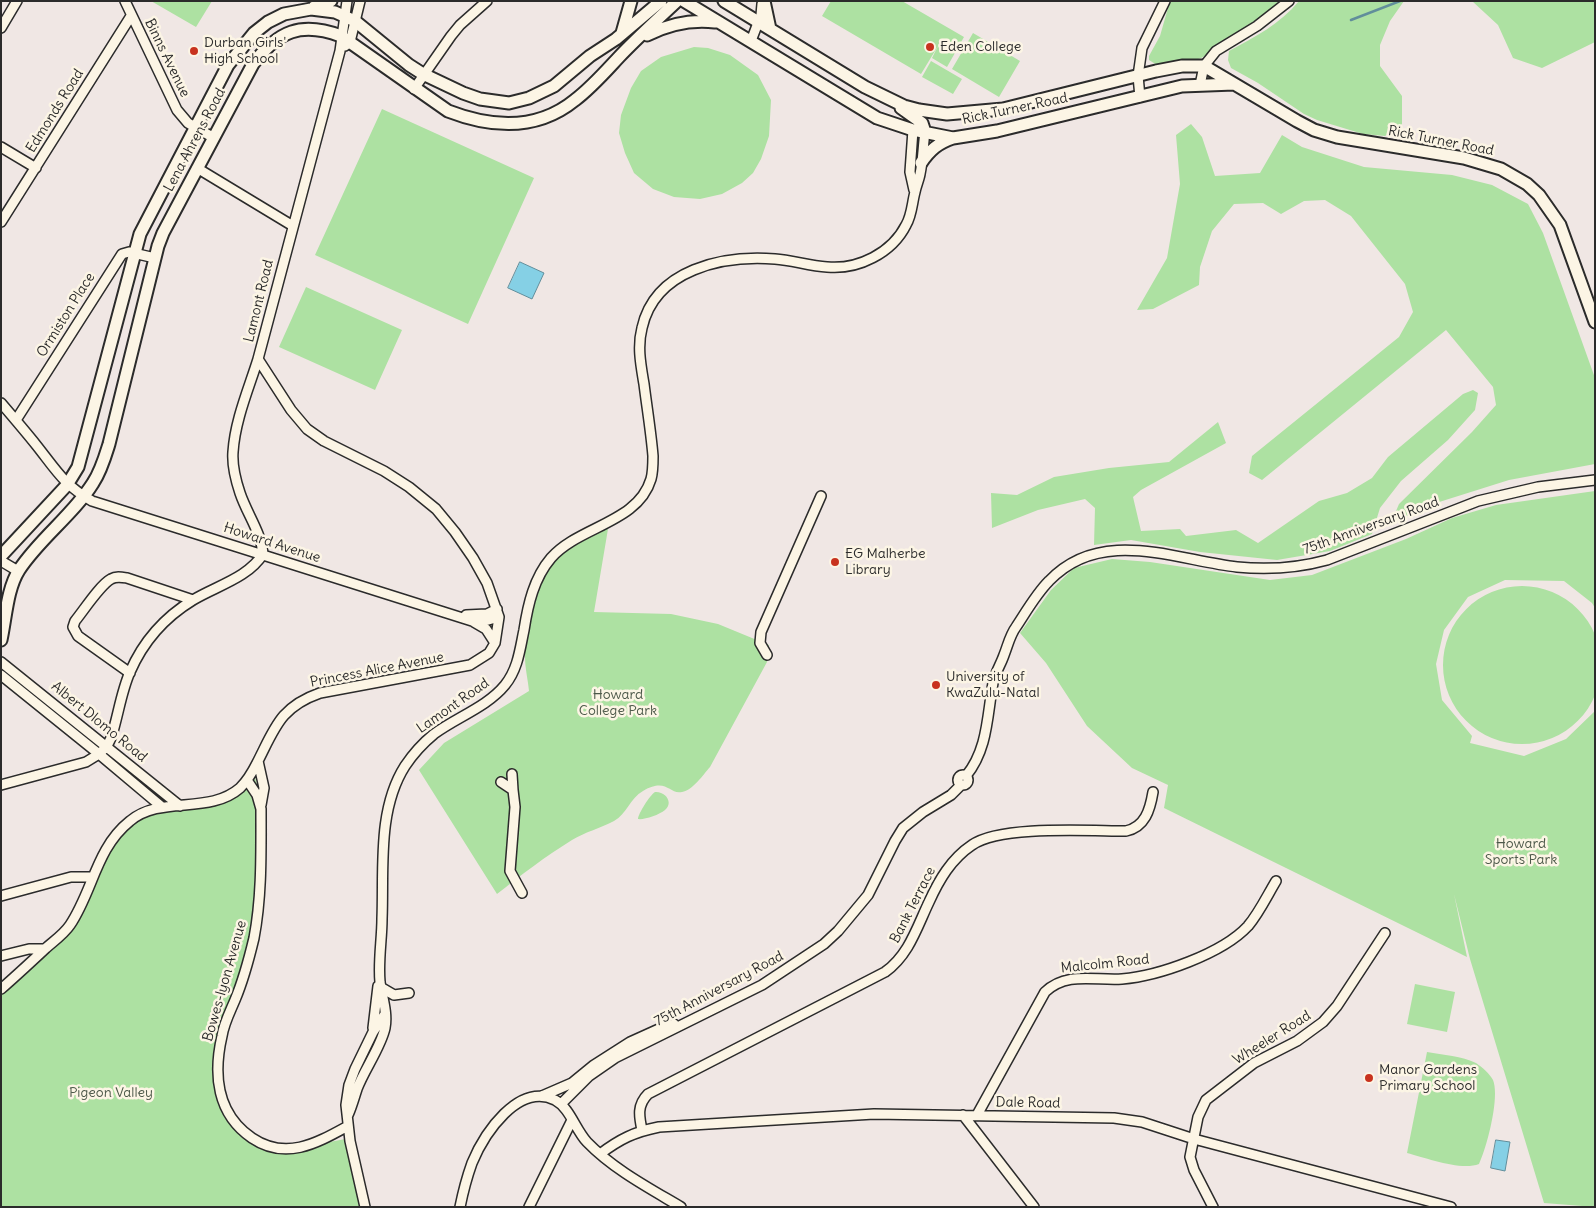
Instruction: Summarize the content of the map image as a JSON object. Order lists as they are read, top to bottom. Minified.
{"streets":{"main road":["Rick Turner Road","Lena Ahrens Road"],"street":["Binns Avenue","Edmonds Road","Lamont Road","Ormiston Place","75th Anniversary Road","Howard Avenue","Princess Alice Avenue","Albert Dlomo Road","Bank Terrace","Malcolm Road","Bowes-lyon Avenue","Wheeler Road","Dale Road"]},"crossings":[["Binns Avenue","Edmonds Road"],["Binns Avenue","Lena Ahrens Road"],["Lena Ahrens Road","Lamont Road"],["Lena Ahrens Road","Ormiston Place"],["Lena Ahrens Road","Howard Avenue"],["Lamont Road","Howard Avenue"],["Ormiston Place","Howard Avenue"],["Howard Avenue","Princess Alice Avenue"],["Princess Alice Avenue","Albert Dlomo Road"],["Princess Alice Avenue","Bowes-lyon Avenue"],["Bank Terrace","Dale Road"],["Malcolm Road","Dale Road"],["Wheeler Road","Dale Road"]],"parks":["Howard College Park","Howard Sports Park","Pigeon Valley"],"places":["Eden College","Durban Girls' High School","EG Malherbe Library","University of KwaZulu-Natal","Manor Gardens Primary School"]}
